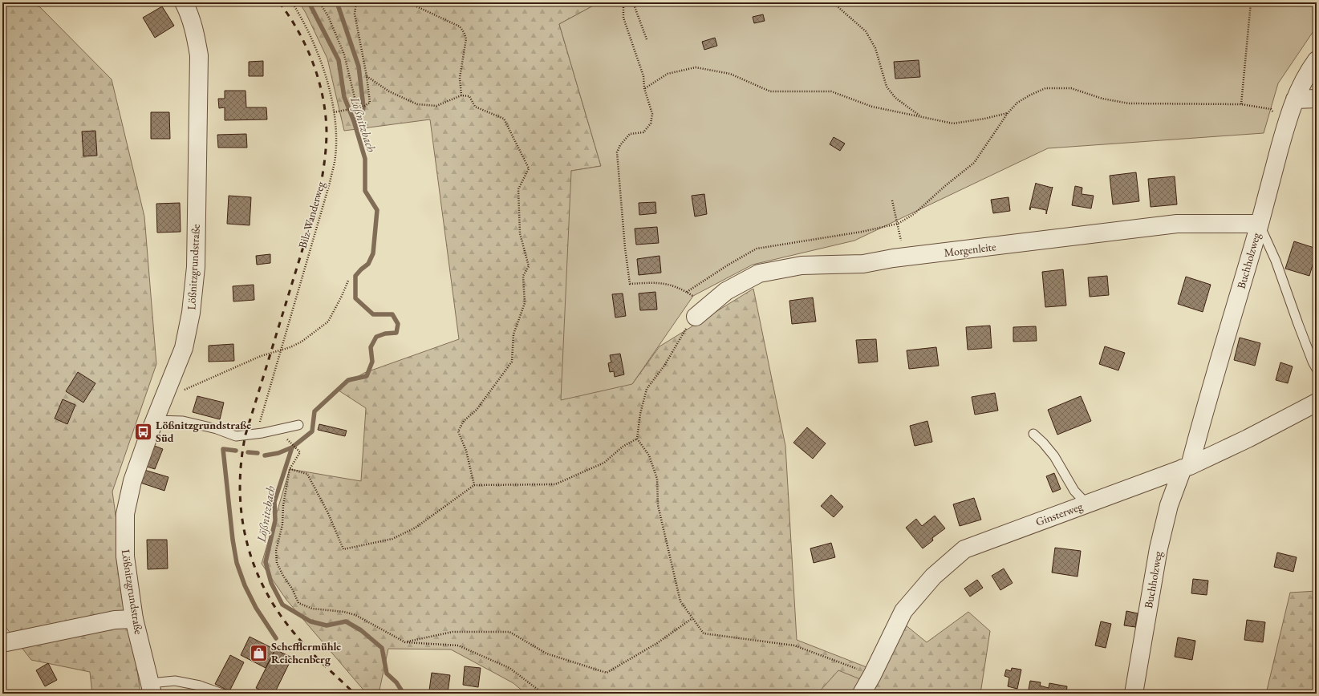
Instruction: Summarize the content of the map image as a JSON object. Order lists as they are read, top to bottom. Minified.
{"streets":{"street":["Morgenleite","Buchholzweg","Lößnitzgrundstraße","Ginsterweg"],"path":["Bilz-Wanderweg"]},"crossings":[["Morgenleite","Buchholzweg"],["Buchholzweg","Ginsterweg"]],"water":["Lößnitzbach"],"places":{"bus stop":["Lößnitzgrundstraße Süd"],"shop":["Schefflermühle Reichenberg"]}}
